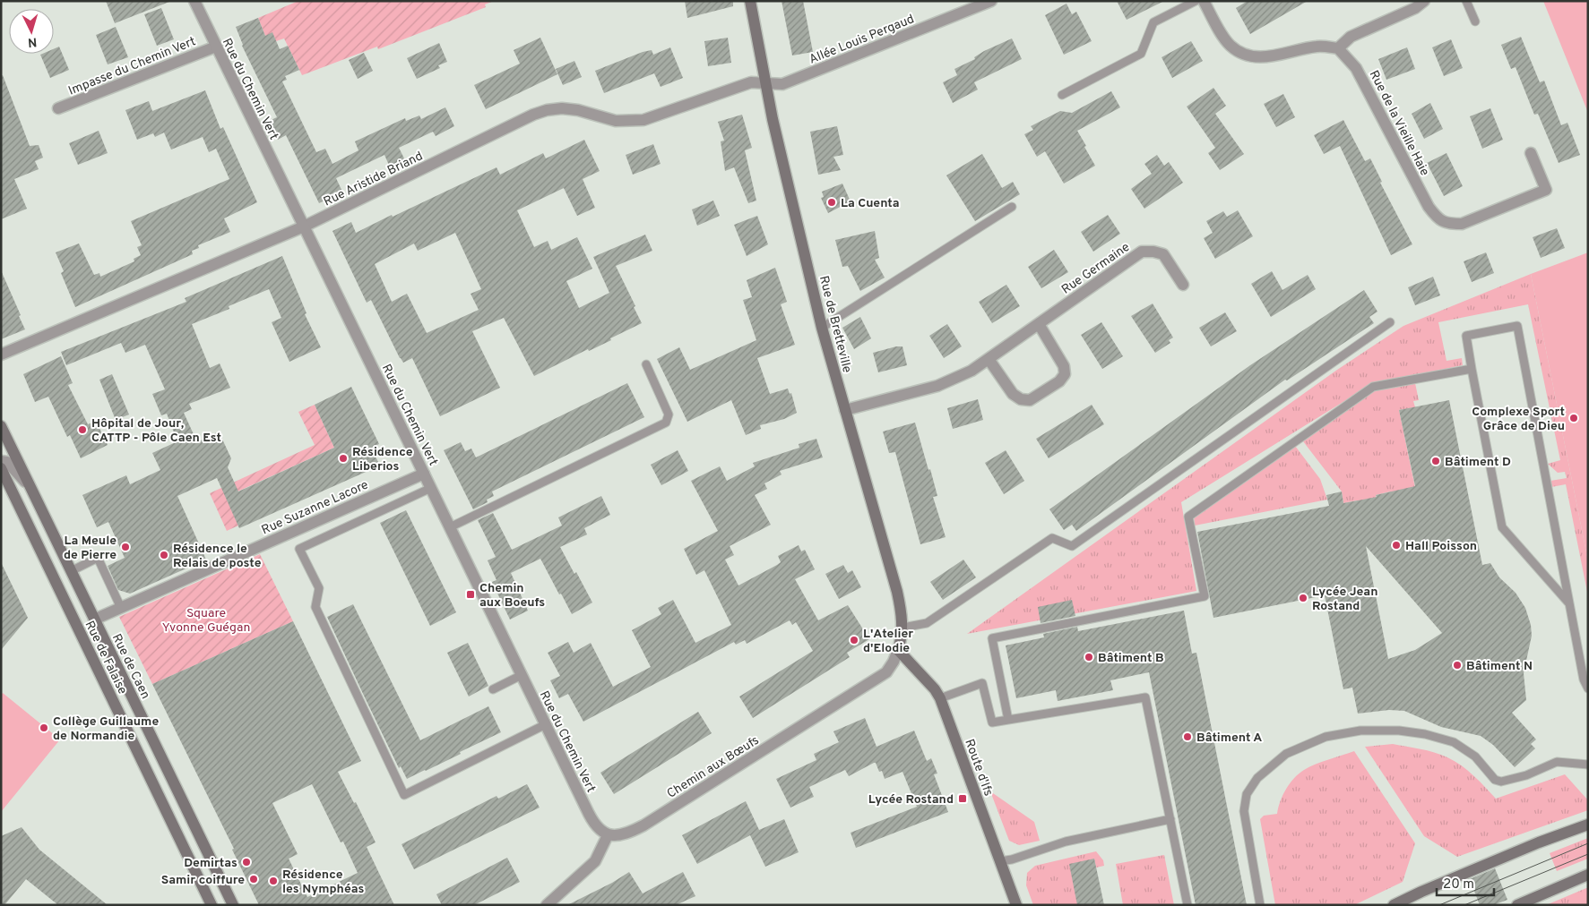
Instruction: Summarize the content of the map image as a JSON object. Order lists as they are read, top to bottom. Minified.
{"streets":{"main road":["Rue de Bretteville","Rue de Falaise","Rue de Caen","Route d'Ifs"],"street":["Allée Louis Pergaud","Impasse du Chemin Vert","Rue du Chemin Vert","Rue de la Vieille Haie","Rue Aristide Briand","Rue Germaine","Rue Suzanne Lacore","Chemin aux Bœufs"]},"crossings":[["Allée Louis Pergaud","Rue Aristide Briand"],["Allée Louis Pergaud","Rue de Bretteville"],["Impasse du Chemin Vert","Rue du Chemin Vert"],["Rue du Chemin Vert","Rue Aristide Briand"],["Rue du Chemin Vert","Rue Suzanne Lacore"],["Rue du Chemin Vert","Chemin aux Bœufs"],["Rue Aristide Briand","Rue de Bretteville"],["Rue Germaine","Rue de Bretteville"],["Rue de Bretteville","Chemin aux Bœufs"],["Rue de Bretteville","Route d'Ifs"],["Rue Suzanne Lacore","Rue de Caen"],["Chemin aux Bœufs","Route d'Ifs"]],"parks":["Square Yvonne Guégan"],"places":{"other":["La Cuenta","Complexe Sport Grâce de Dieu","Hôpital de Jour, CATTP - Pôle Caen Est","Résidence Liberios","Bâtiment D","Hall Poisson","La Meule de Pierre","Résidence le Relais de poste","Lycée Jean Rostand","L'Atelier d'Elodie","Bâtiment B","Bâtiment N","Collège Guillaume de Normandie","Bâtiment A","Demirtas","Samir coiffure","Résidence les Nymphéas"],"transit":["Chemin aux Boeufs","Lycée Rostand"]},"scale_bar":"20 m","north":"bottom"}
